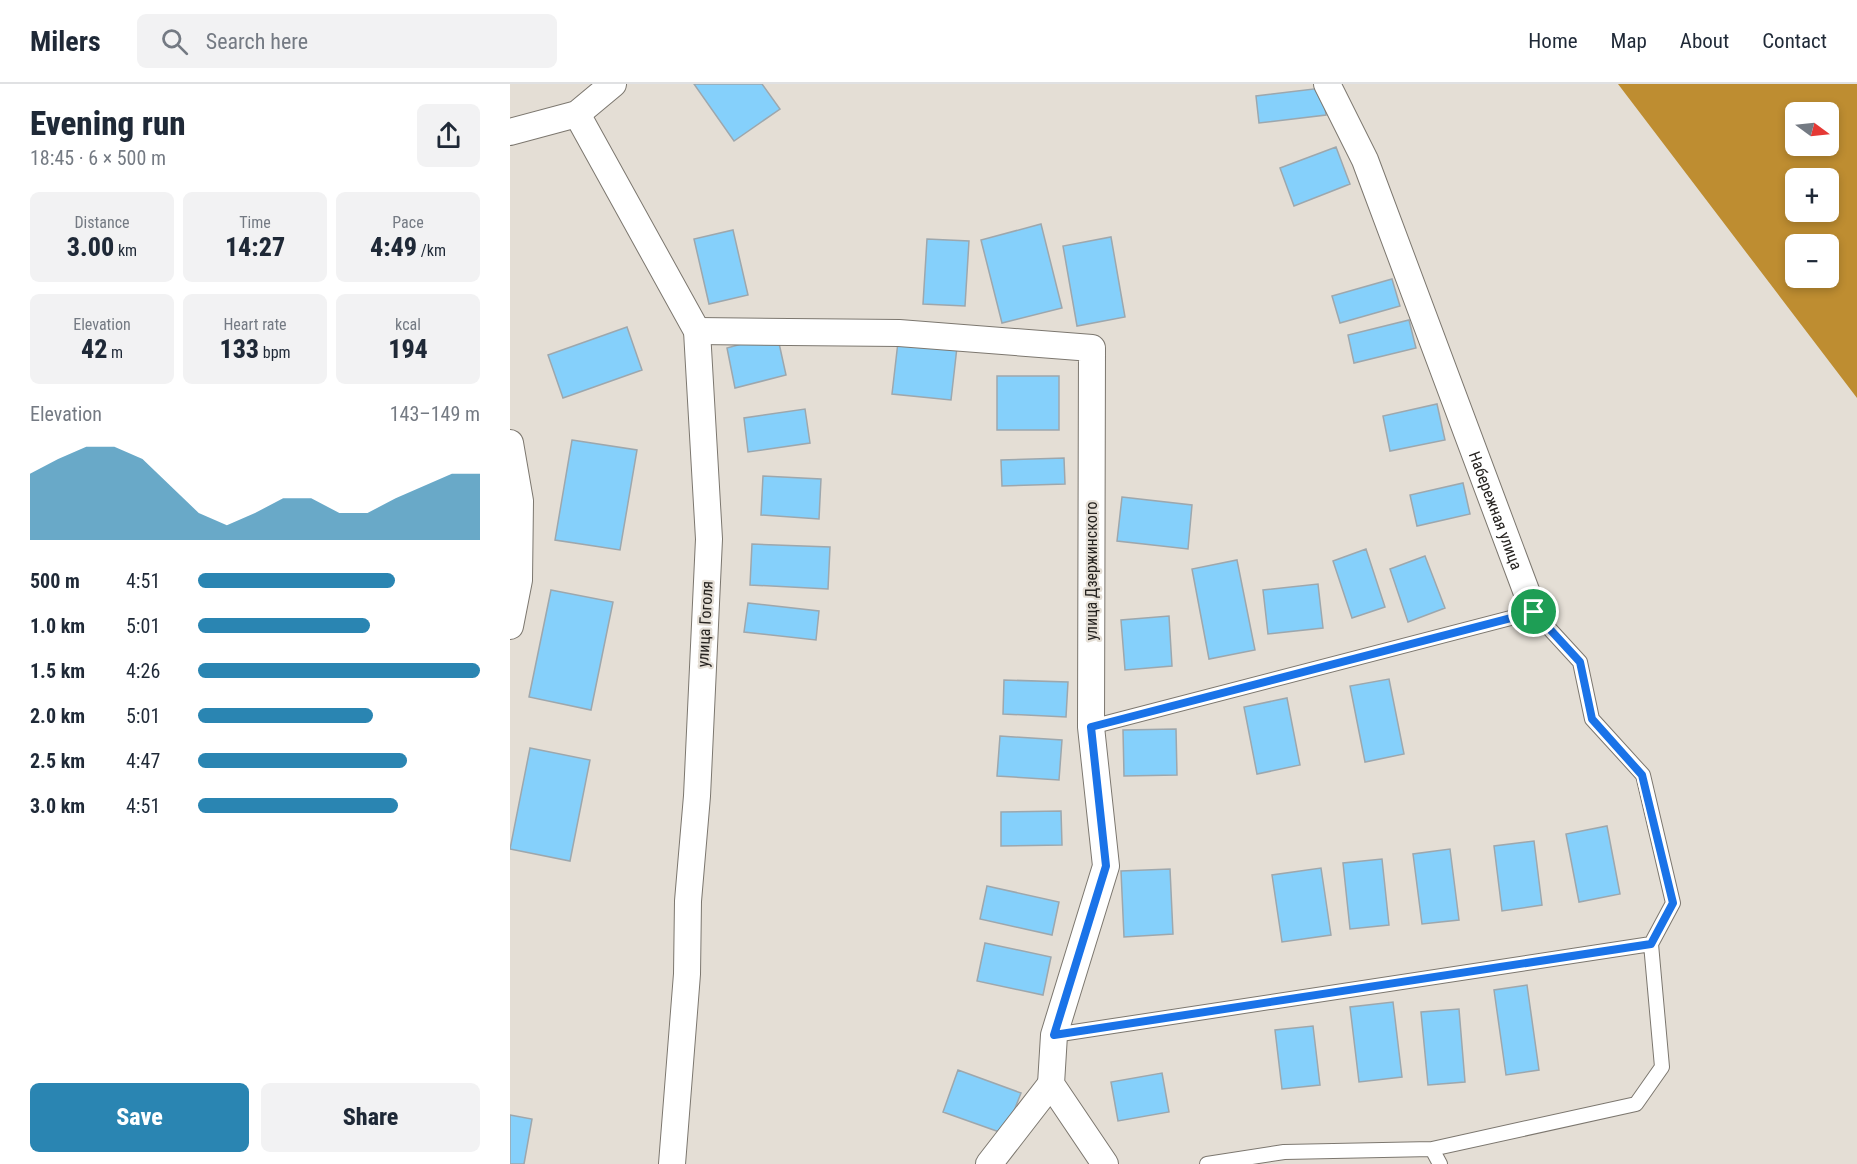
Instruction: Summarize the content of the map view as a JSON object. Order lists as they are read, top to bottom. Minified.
{"streets":{"street":["Набережная улица","улица Дзержинского","улица Гоголя"]},"crossings":[["улица Дзержинского","улица Гоголя"]],"north":"right","page":{"header":"Milers","search":"Search here","nav":["Home","Map","About","Contact"],"heading":["Evening run","18:45 · 6 × 500 m"],"map_buttons":["+","−"],"stats":[["Distance","3.00 km"],["Time","14:27"],["Pace","4:49 /km"],["Elevation","42 m"],["Heart rate","133 bpm"],["kcal","194"]],"chart":["Elevation","143–149 m"],"list":[{"name":"500 m","note":"4:51"},{"name":"1.0 km","note":"5:01"},{"name":"1.5 km","note":"4:26"},{"name":"2.0 km","note":"5:01"},{"name":"2.5 km","note":"4:47"},{"name":"3.0 km","note":"4:51"}],"buttons":["Save","Share"]}}
